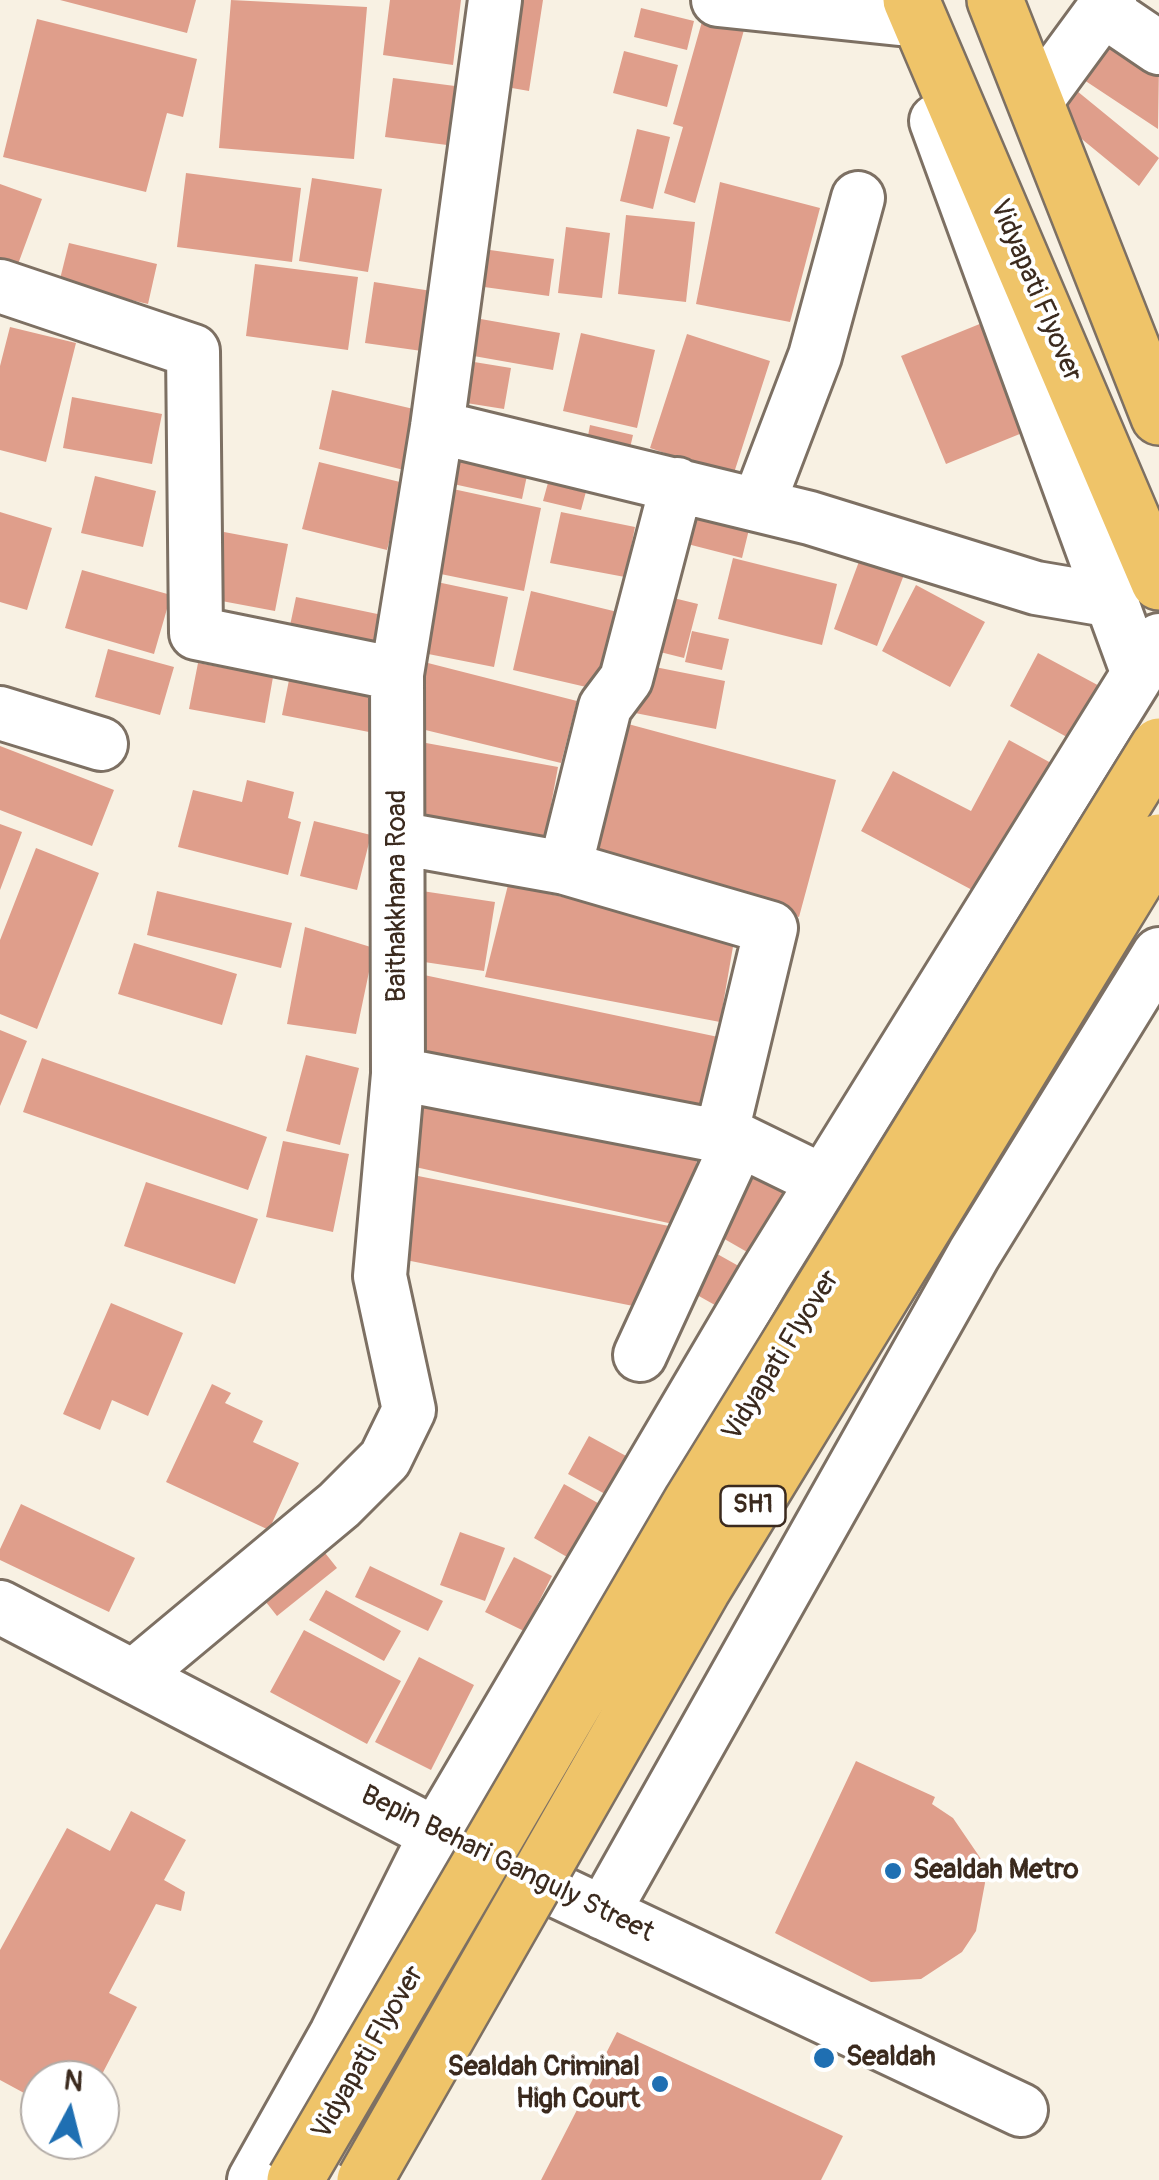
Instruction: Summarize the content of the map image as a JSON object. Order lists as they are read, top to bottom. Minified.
{"streets":{"main road":["Vidyapati Flyover","SH1"],"street":["Baithakkhana Road","Bepin Behari Ganguly Street"]},"crossings":[["Baithakkhana Road","Bepin Behari Ganguly Street"]],"places":["Sealdah Metro","Sealdah","Sealdah Criminal High Court"],"north":"top"}
